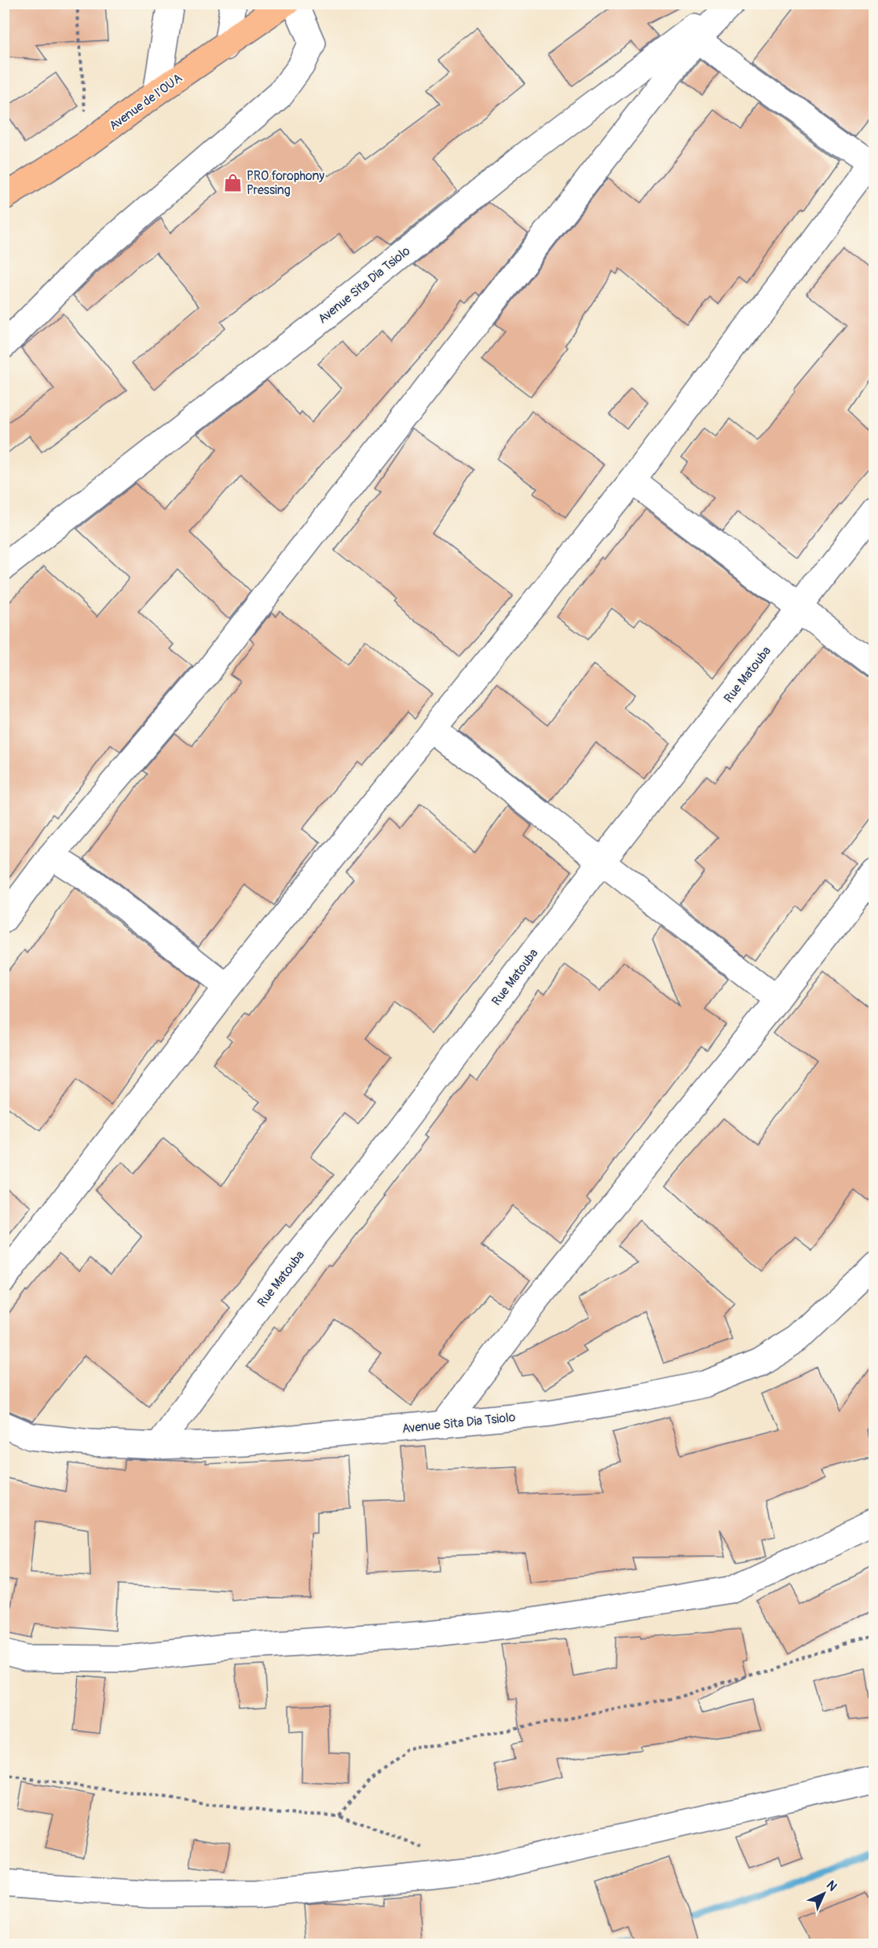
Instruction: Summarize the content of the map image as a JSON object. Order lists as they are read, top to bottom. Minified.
{"streets":{"main road":["Avenue de l'OUA"],"street":["Avenue Sita Dia Tsiolo","Rue Matouba"]},"crossings":[["Avenue Sita Dia Tsiolo","Rue Matouba"]],"places":{"shop":["PRO forophony Pressing"]},"north":"top right"}
